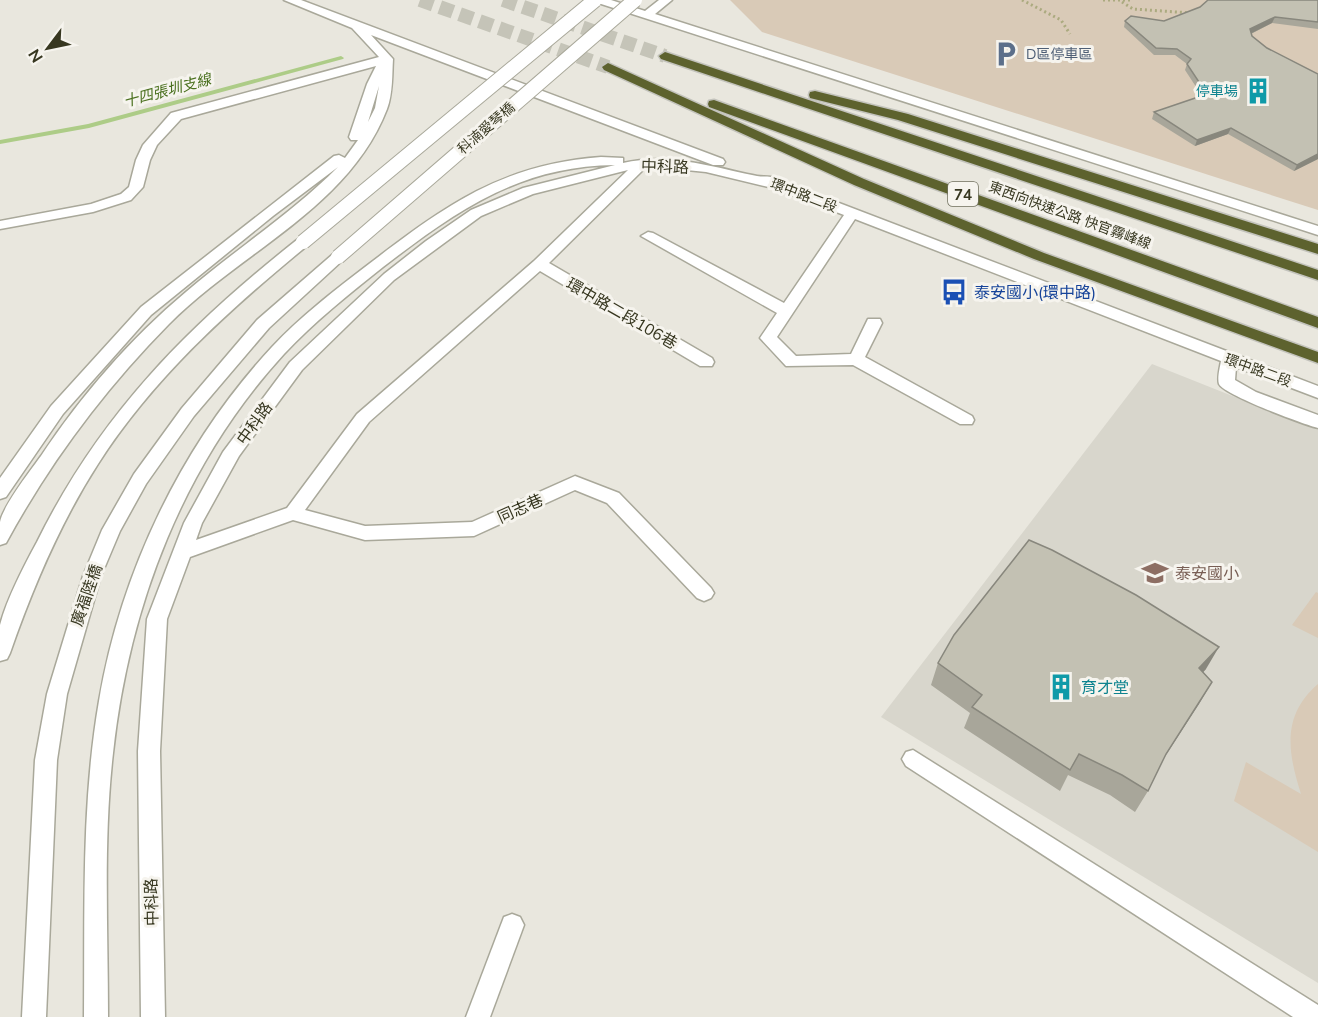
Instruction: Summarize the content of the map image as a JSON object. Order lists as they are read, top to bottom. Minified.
{"streets":{"highway":["74","東西向快速公路 快官霧峰線"],"street":["科湳愛琴橋","中科路","環中路二段","環中路二段106巷","同志巷","廣福陸橋"]},"crossings":[["科湳愛琴橋","廣福陸橋"],["中科路","環中路二段"]],"water":["十四張圳支線"],"places":{"parking":["D區停車區"],"building":["停車場","育才堂"],"bus stop":["泰安國小(環中路)"],"school or university":["泰安國小"]},"north":"bottom left"}
